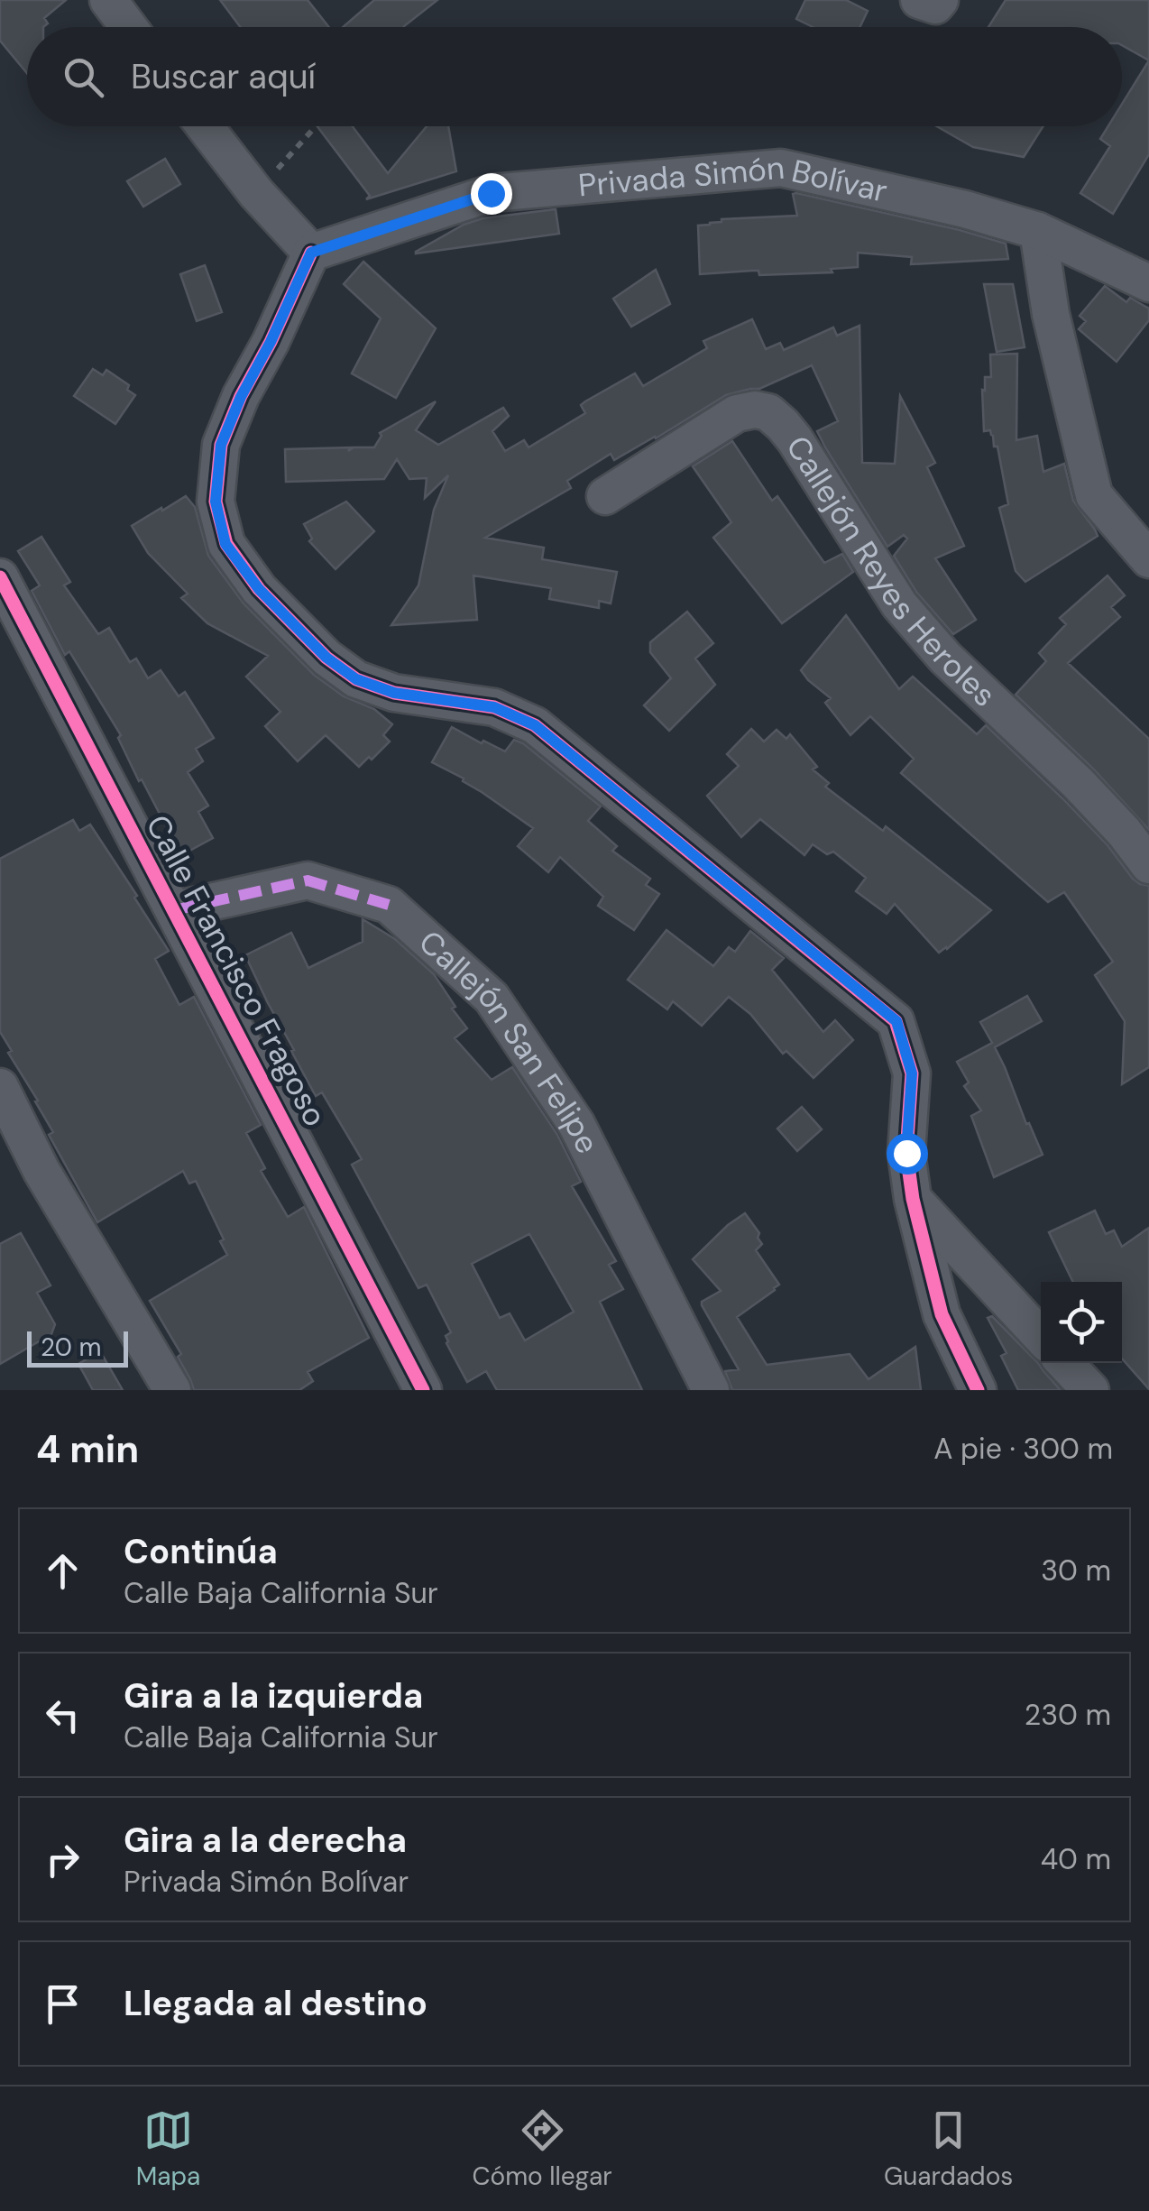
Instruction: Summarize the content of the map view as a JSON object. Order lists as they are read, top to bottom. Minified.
{"streets":{"street":["Privada Simón Bolívar","Callejón Reyes Heroles","Calle Francisco Fragoso","Callejón San Felipe"]},"crossings":[["Calle Francisco Fragoso","Callejón San Felipe"]],"scale_bar":"20 m","page":{"search":"Buscar aquí","scale":"20 m","heading":["4 min","A pie · 300 m"],"list":[["Continúa","Calle Baja California Sur","30 m"],["Gira a la izquierda","Calle Baja California Sur","230 m"],["Gira a la derecha","Privada Simón Bolívar","40 m"],"Llegada al destino"],"nav":["Mapa","Cómo llegar","Guardados"]}}
